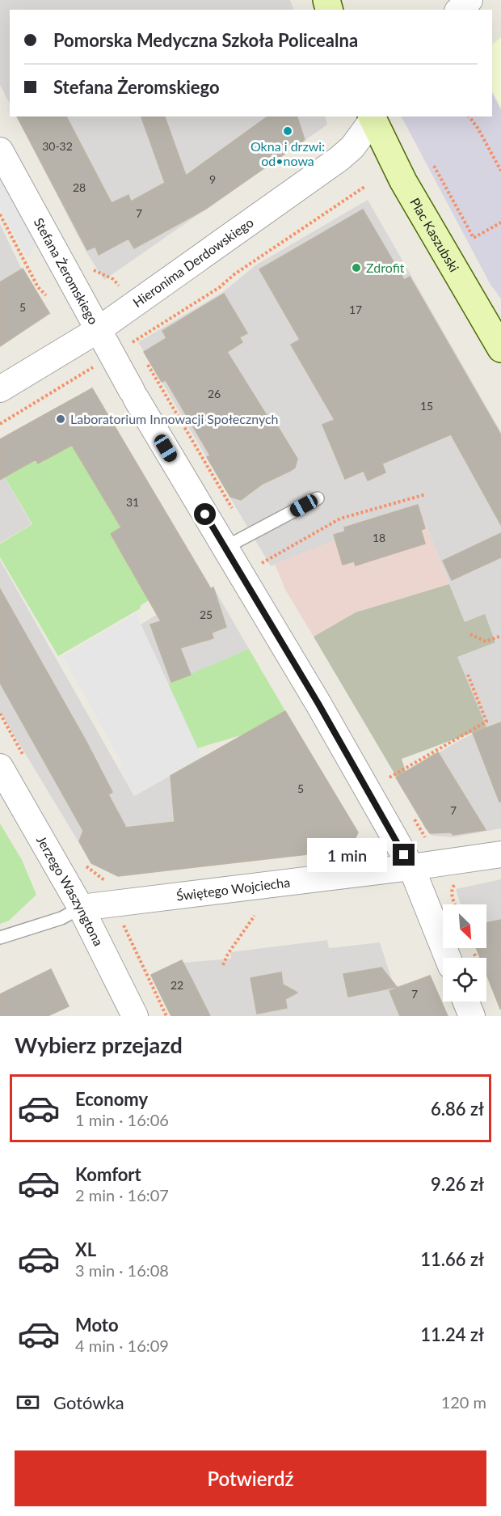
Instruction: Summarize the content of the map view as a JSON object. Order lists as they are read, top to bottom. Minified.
{"streets":{"street":["Plac Kaszubski","Hieronima Derdowskiego","Stefana Żeromskiego","Świętego Wojciecha","Jerzego Waszyngtona"]},"crossings":[["Plac Kaszubski","Hieronima Derdowskiego"],["Hieronima Derdowskiego","Stefana Żeromskiego"],["Stefana Żeromskiego","Świętego Wojciecha"],["Świętego Wojciecha","Jerzego Waszyngtona"]],"places":["Okna i drzwi: od•nowa","Zdrofit","Laboratorium Innowacji Społecznych"],"house_numbers":["30-32","9","28","7","5","17","26","15","31","18","25","5","7","22","7"],"north":"bottom right","page":{"banner":["Pomorska Medyczna Szkoła Policealna","Stefana Żeromskiego"],"bubble":"1 min","heading":"Wybierz przejazd","list":[{"name":"Economy","note":"1 min · 16:06","value":"6.86 zł"},{"name":"Komfort","note":"2 min · 16:07","value":"9.26 zł"},{"name":"XL","note":"3 min · 16:08","value":"11.66 zł"},{"name":"Moto","note":"4 min · 16:09","value":"11.24 zł"}],"pay":["Gotówka","120 m"],"buttons":"Potwierdź"}}
